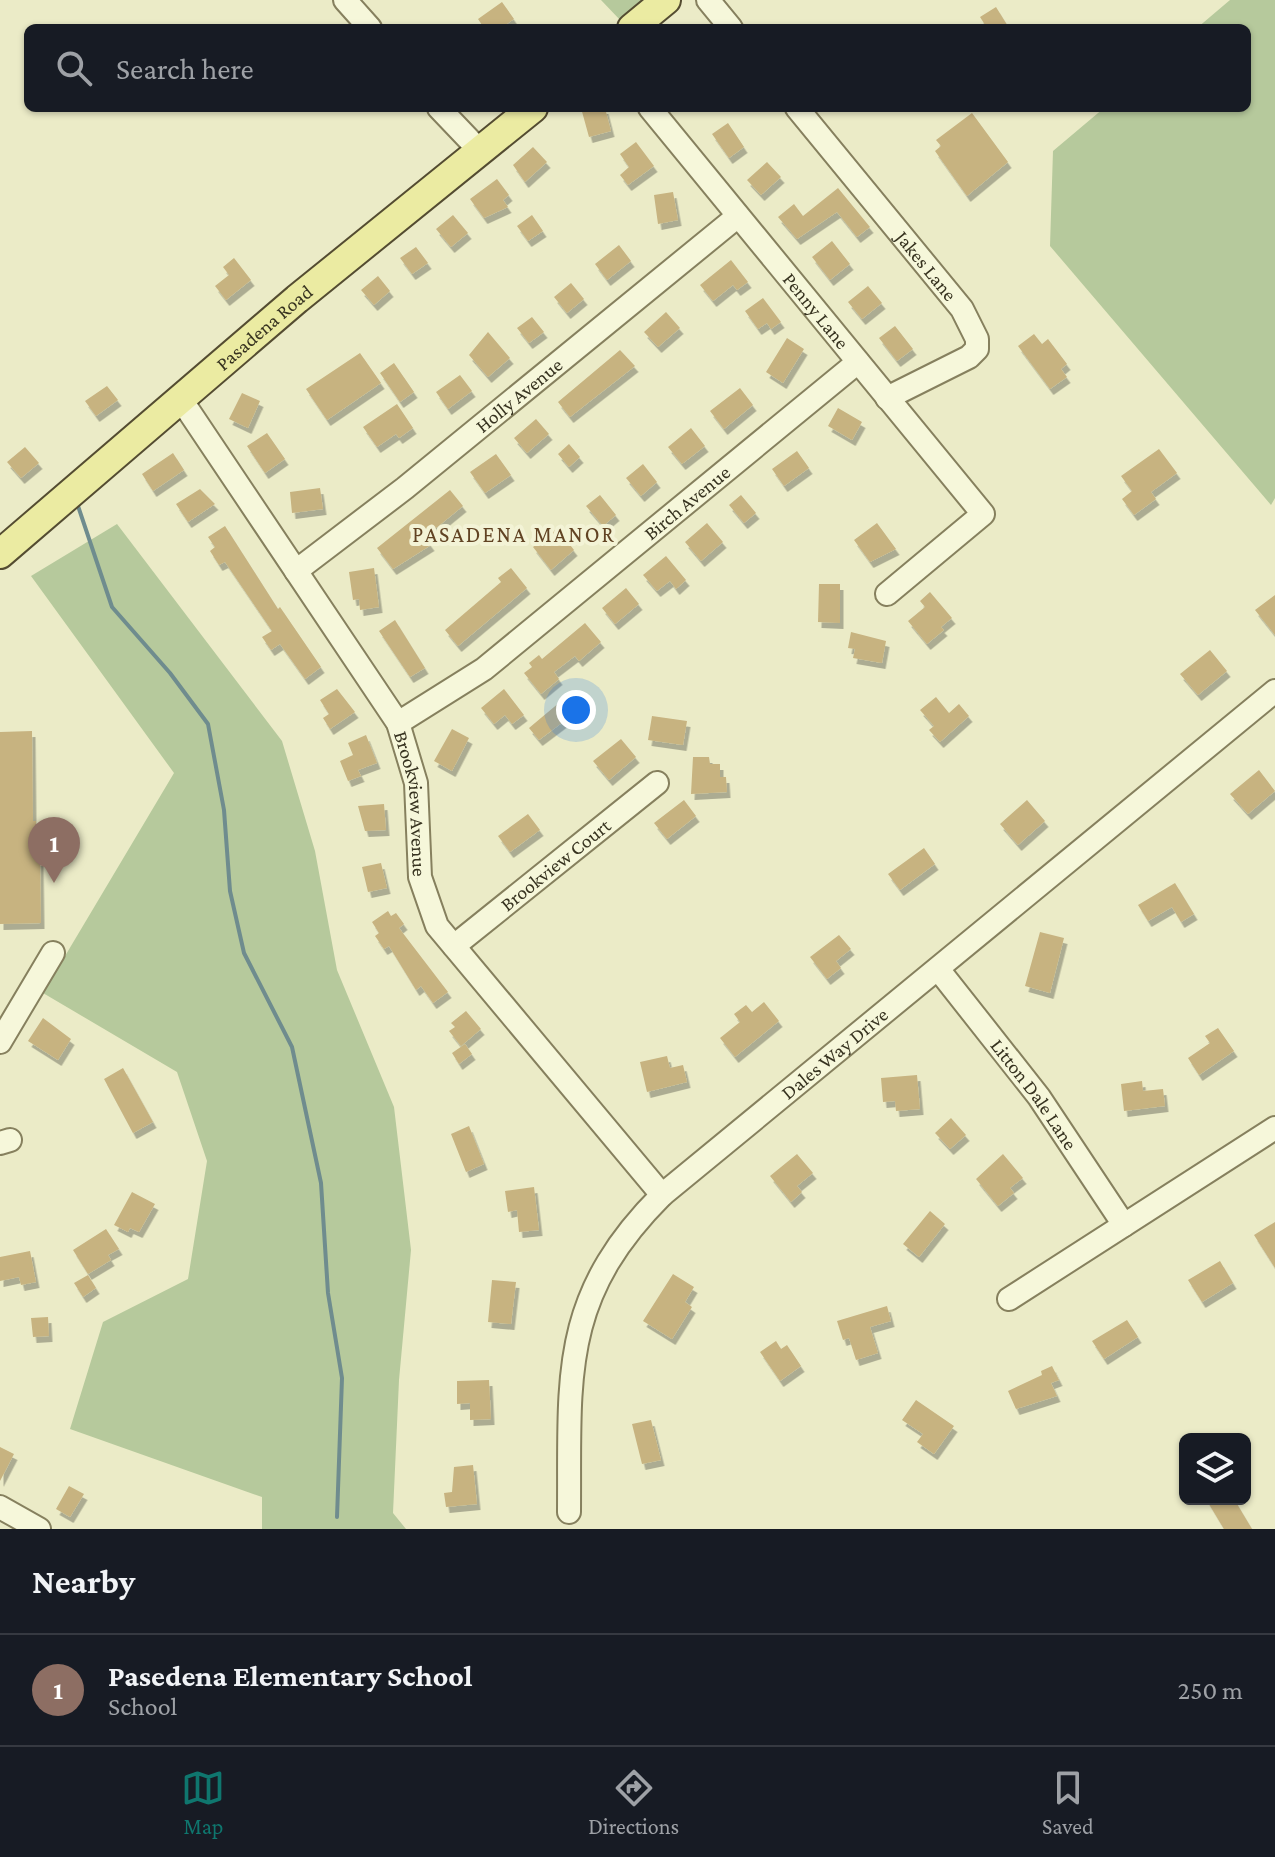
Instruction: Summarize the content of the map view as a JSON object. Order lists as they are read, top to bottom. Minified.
{"streets":{"main road":["Pasadena Road"],"street":["Jakes Lane","Penny Lane","Holly Avenue","Birch Avenue","Brookview Avenue","Brookview Court","Dales Way Drive","Litton Dale Lane"]},"crossings":[["Jakes Lane","Penny Lane"],["Penny Lane","Holly Avenue"],["Penny Lane","Birch Avenue"],["Pasadena Road","Brookview Avenue"],["Holly Avenue","Brookview Avenue"],["Birch Avenue","Brookview Avenue"],["Brookview Avenue","Brookview Court"],["Brookview Avenue","Dales Way Drive"],["Dales Way Drive","Litton Dale Lane"]],"districts":["PASADENA MANOR"],"page":{"search":"Search here","pins":"1","heading":"Nearby","list":[{"mark":"1","name":"Pasedena Elementary School","note":"School","value":"250 m"}],"nav":["Map","Directions","Saved"]}}
